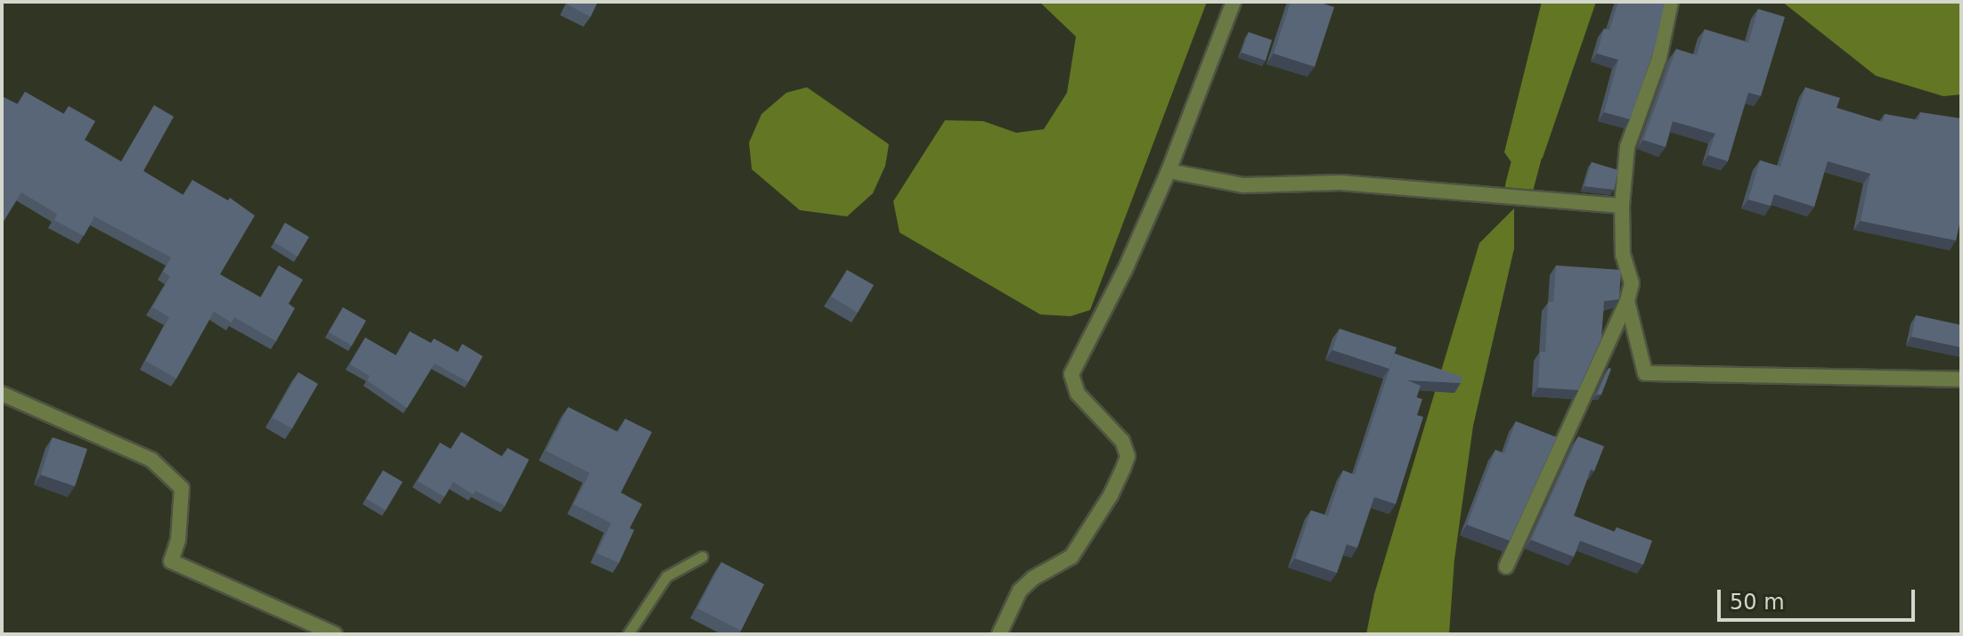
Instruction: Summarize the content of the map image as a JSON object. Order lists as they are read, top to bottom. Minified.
{"scale_bar":"50 m"}
